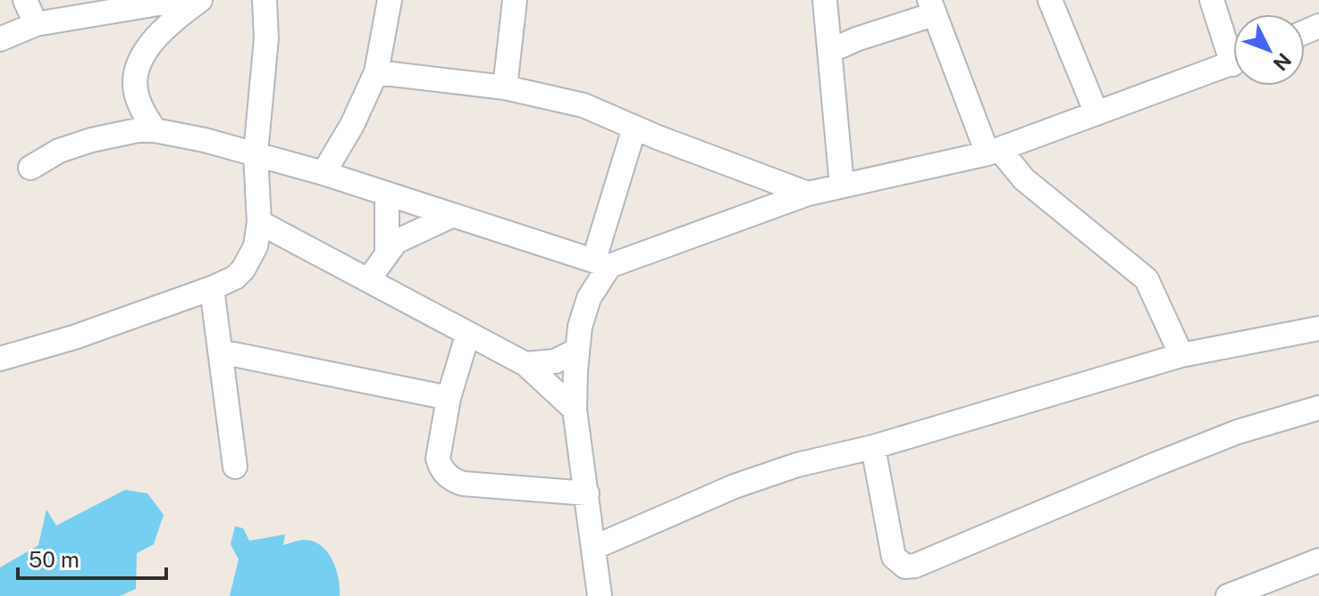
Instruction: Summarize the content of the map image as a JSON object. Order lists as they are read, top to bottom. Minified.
{"scale_bar":"50 m","north":"bottom right"}
